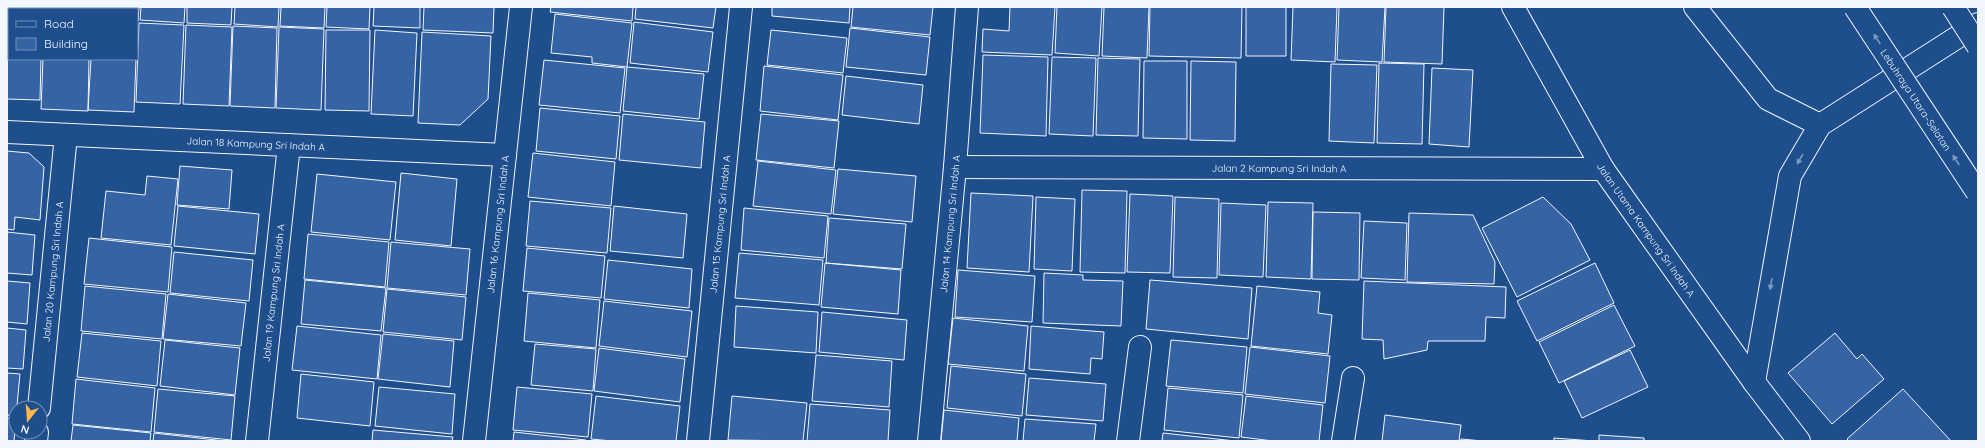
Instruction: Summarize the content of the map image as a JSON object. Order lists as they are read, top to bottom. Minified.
{"streets":{"main road":["Lebuhraya Utara–Selatan","Jalan 18 Kampung Sri Indah A","Jalan 2 Kampung Sri Indah A","Jalan 16 Kampung Sri Indah A","Jalan 15 Kampung Sri Indah A","Jalan 14 Kampung Sri Indah A","Jalan Utama Kampung Sri Indah A","Jalan 20 Kampung Sri Indah A","Jalan 19 Kampung Sri Indah A"]},"crossings":[["Jalan 18 Kampung Sri Indah A","Jalan 16 Kampung Sri Indah A"],["Jalan 18 Kampung Sri Indah A","Jalan 20 Kampung Sri Indah A"],["Jalan 18 Kampung Sri Indah A","Jalan 19 Kampung Sri Indah A"],["Jalan 2 Kampung Sri Indah A","Jalan 14 Kampung Sri Indah A"],["Jalan 2 Kampung Sri Indah A","Jalan Utama Kampung Sri Indah A"]],"legend":["Road","Building"],"north":"bottom"}
